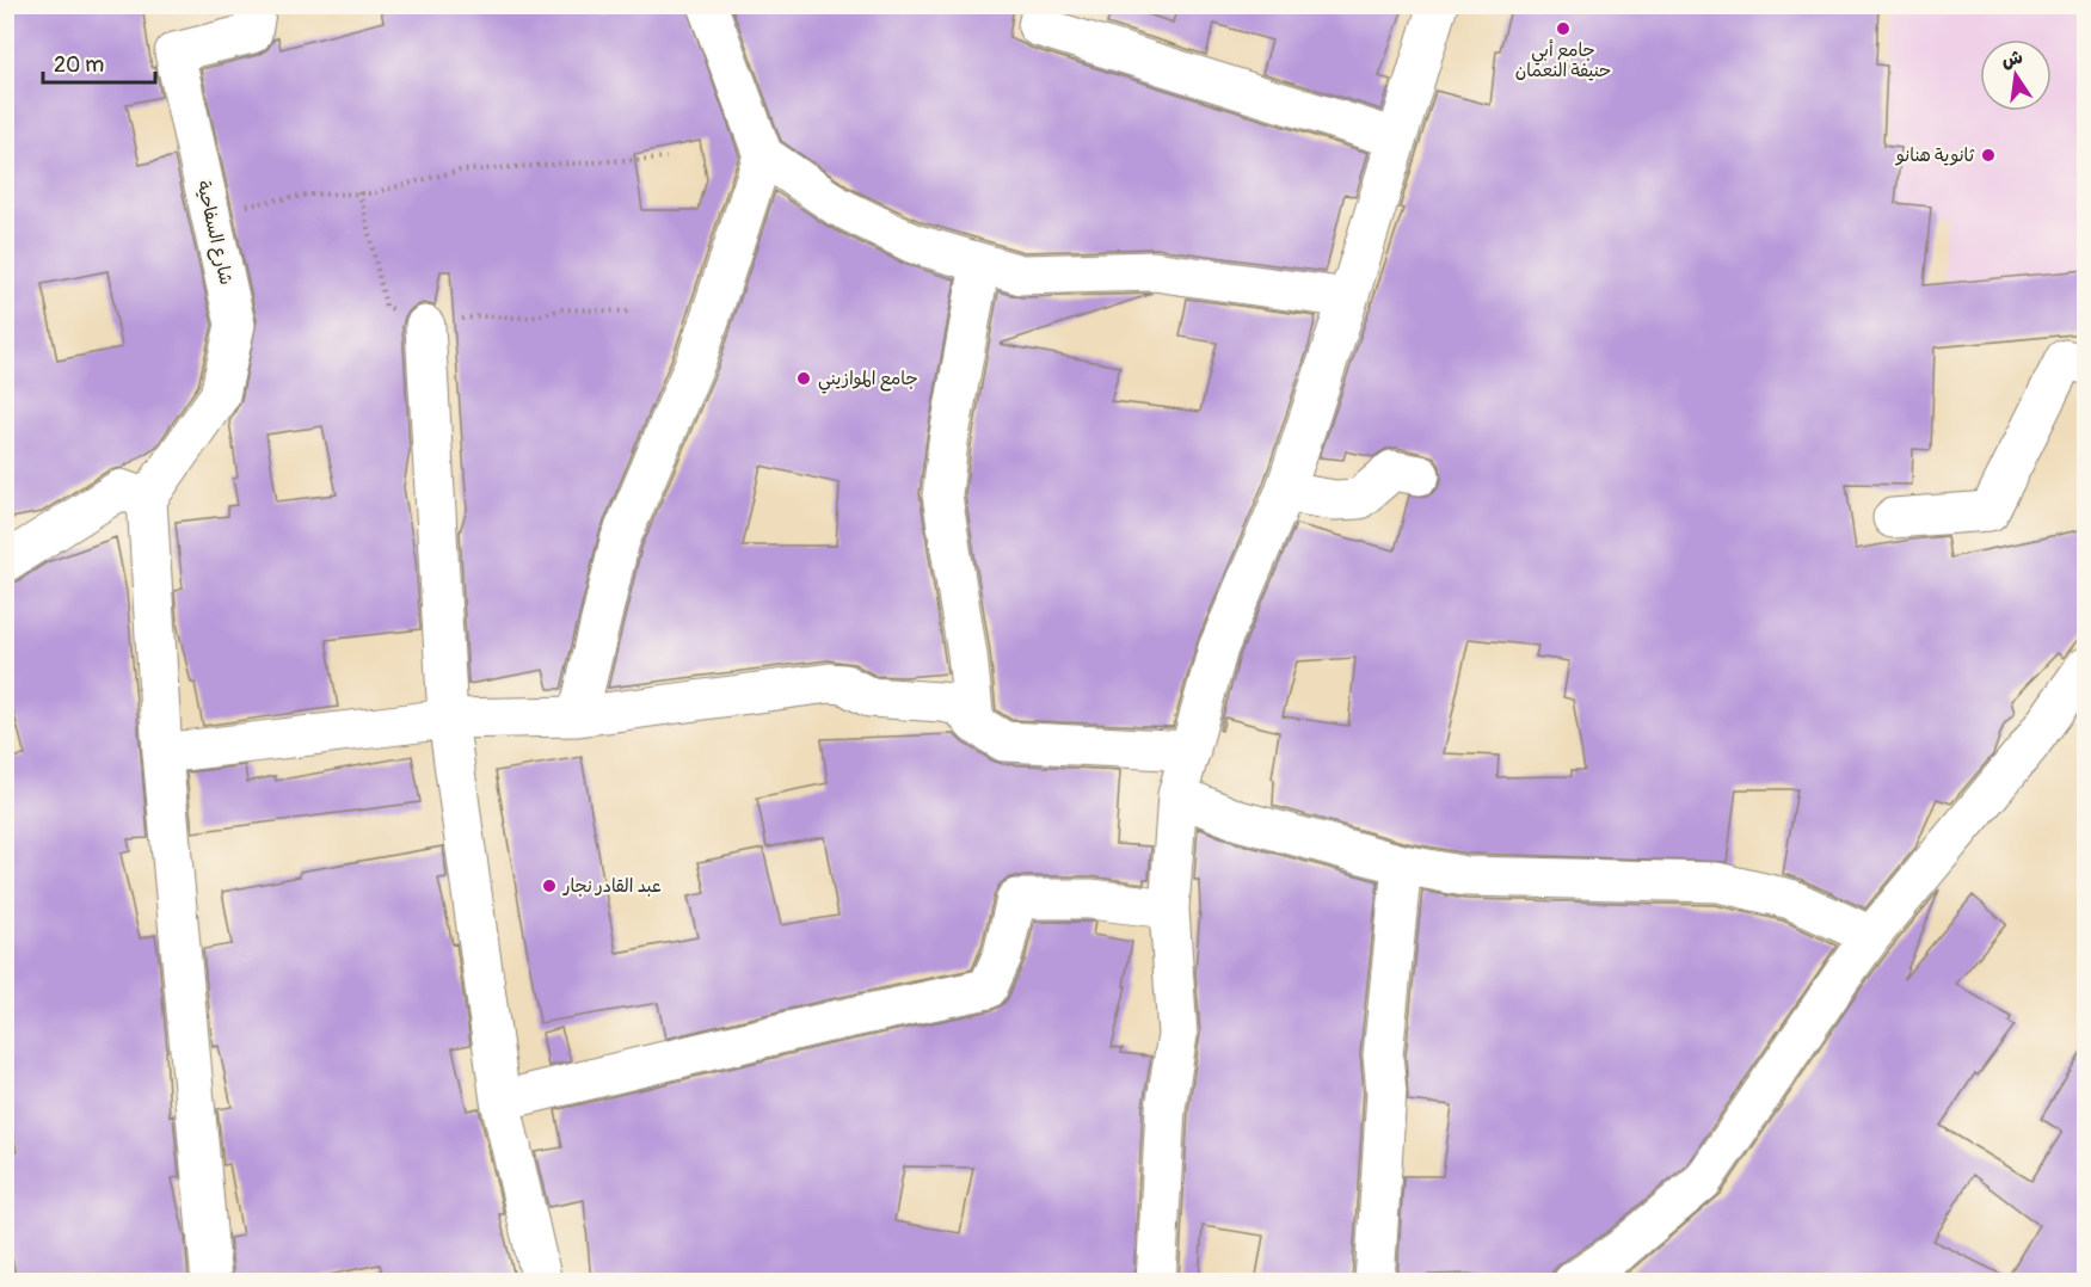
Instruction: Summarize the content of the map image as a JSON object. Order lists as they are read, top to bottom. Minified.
{"streets":{"street":["شارع السفاحية"]},"places":["جامع أبي حنيفة النعمان","ثانوية هنانو","جامع الموازيني","عبد القادر نجار"],"scale_bar":"20 m","north":"top"}
